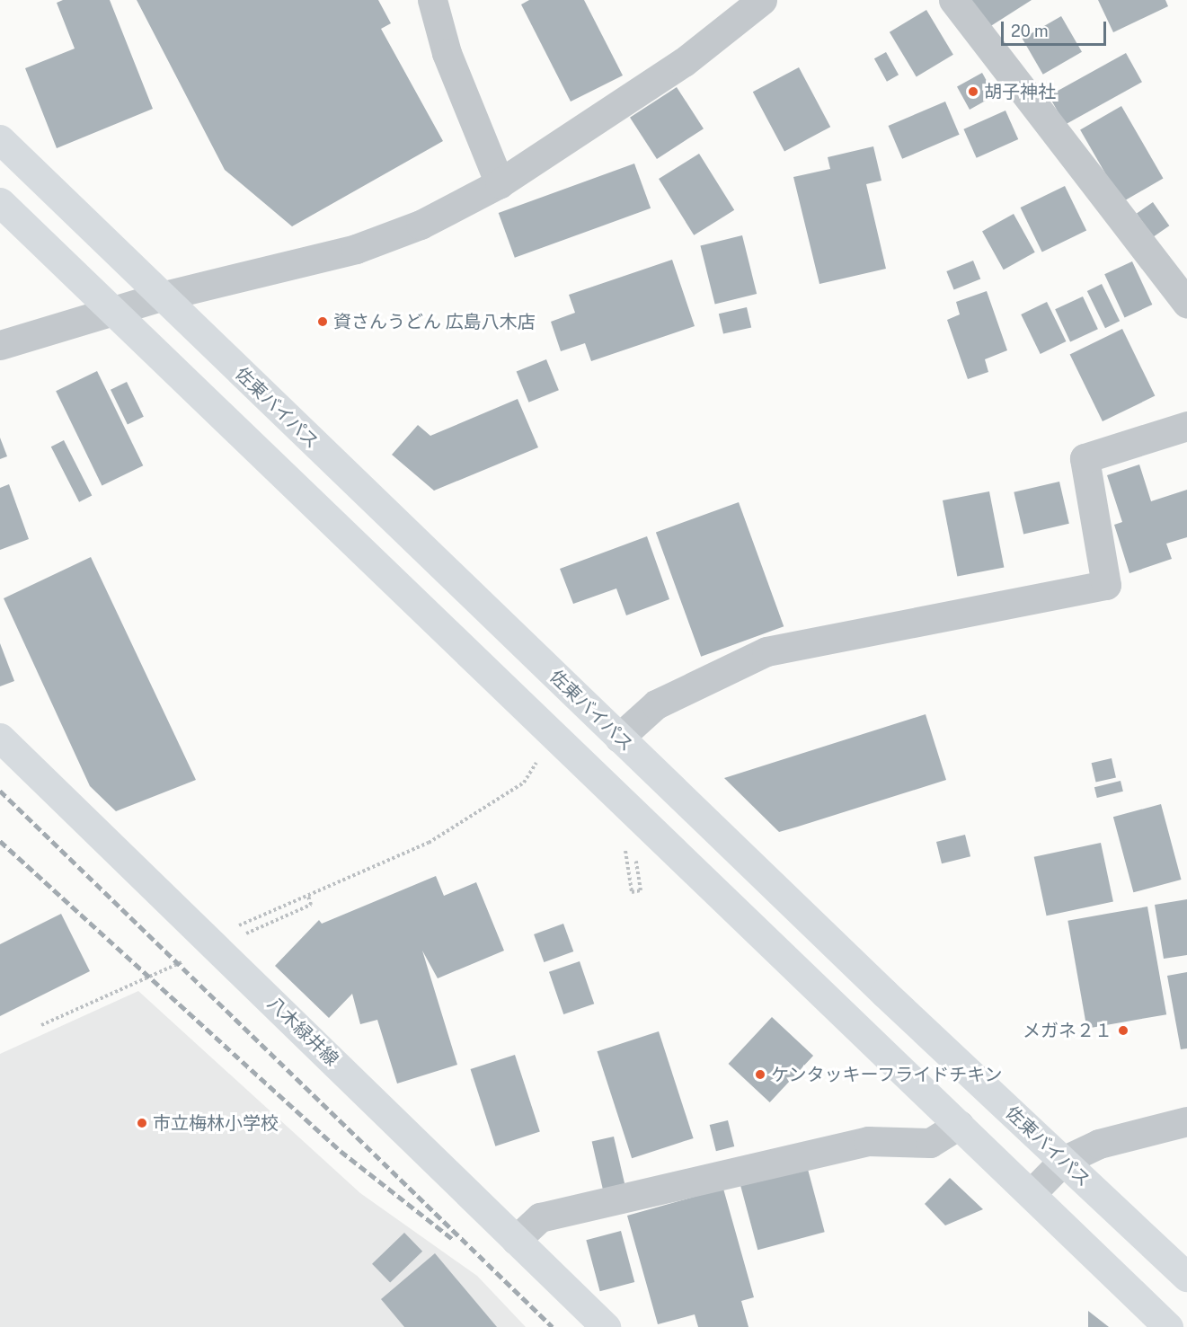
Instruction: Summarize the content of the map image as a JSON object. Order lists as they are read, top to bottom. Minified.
{"streets":{"main road":["佐東バイパス","八木緑井線"]},"places":["胡子神社","資さんうどん 広島八木店","メガネ２１","ケンタッキーフライドチキン","市立梅林小学校"],"scale_bar":"20 m"}
